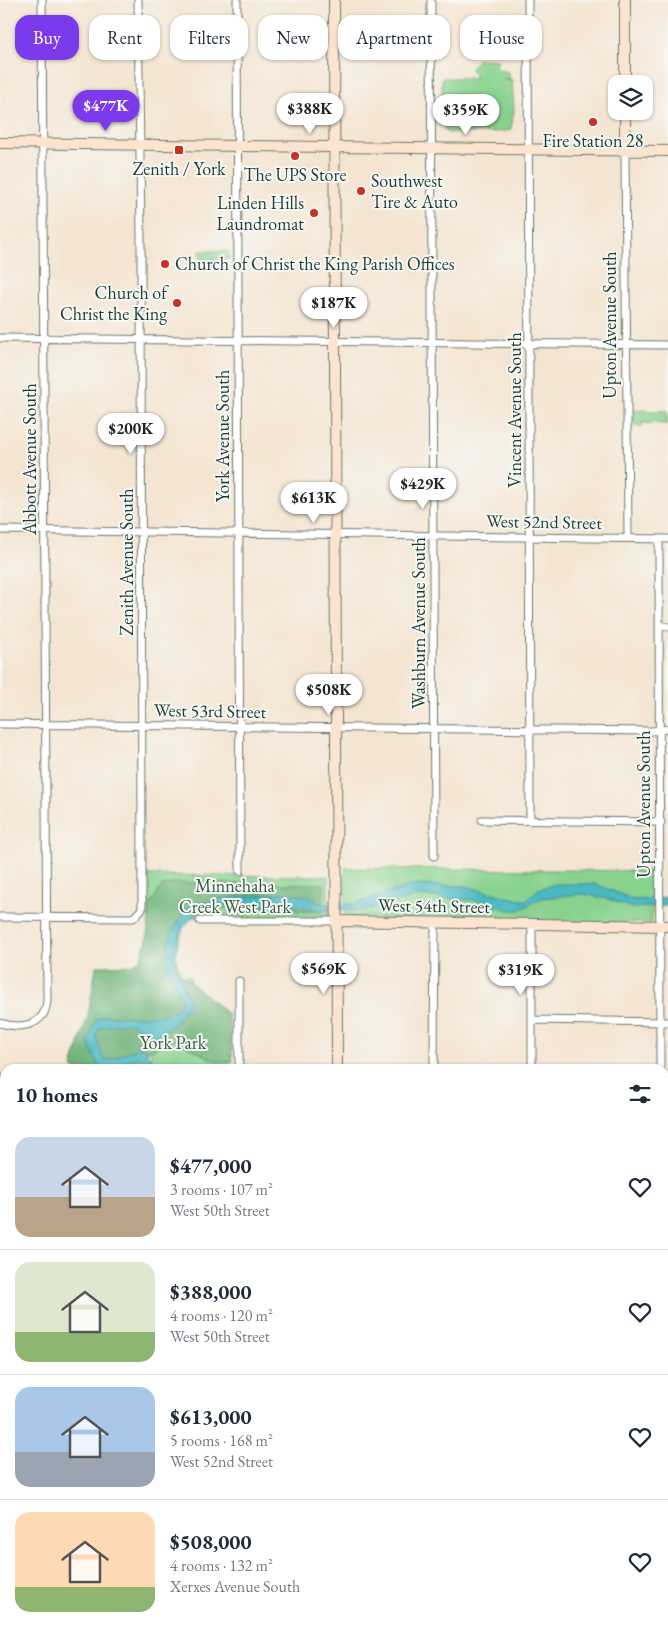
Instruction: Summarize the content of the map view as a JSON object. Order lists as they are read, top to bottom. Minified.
{"streets":{"street":["Upton Avenue South","Vincent Avenue South","York Avenue South","Abbott Avenue South","West 52nd Street","Zenith Avenue South","Washburn Avenue South","West 53rd Street","West 54th Street"]},"crossings":[["Upton Avenue South","West 52nd Street"],["Upton Avenue South","West 53rd Street"],["Upton Avenue South","West 54th Street"],["Vincent Avenue South","West 52nd Street"],["Vincent Avenue South","West 53rd Street"],["York Avenue South","West 52nd Street"],["York Avenue South","West 53rd Street"],["Abbott Avenue South","West 52nd Street"],["Abbott Avenue South","Zenith Avenue South"],["Abbott Avenue South","West 53rd Street"],["West 52nd Street","Zenith Avenue South"],["West 52nd Street","Washburn Avenue South"],["Zenith Avenue South","West 53rd Street"],["Washburn Avenue South","West 53rd Street"]],"parks":["Minnehaha Creek West Park","York Park"],"places":{"other":["Fire Station 28","The UPS Store","Southwest Tire & Auto","Linden Hills Laundromat","Church of Christ the King Parish Offices","Church of Christ the King"],"transit":["Zenith / York"]},"page":{"chip":["Buy","Rent","Filters","New","Apartment","House"],"price":["$477K","$388K","$359K","$187K","$200K","$429K","$613K","$508K","$569K","$319K"],"heading":"10 homes","list":[{"name":"$477,000","note":"3 rooms · 107 m² · West 50th Street"},{"name":"$388,000","note":"4 rooms · 120 m² · West 50th Street"},{"name":"$613,000","note":"5 rooms · 168 m² · West 52nd Street"},{"name":"$508,000","note":"4 rooms · 132 m² · Xerxes Avenue South"}]}}
